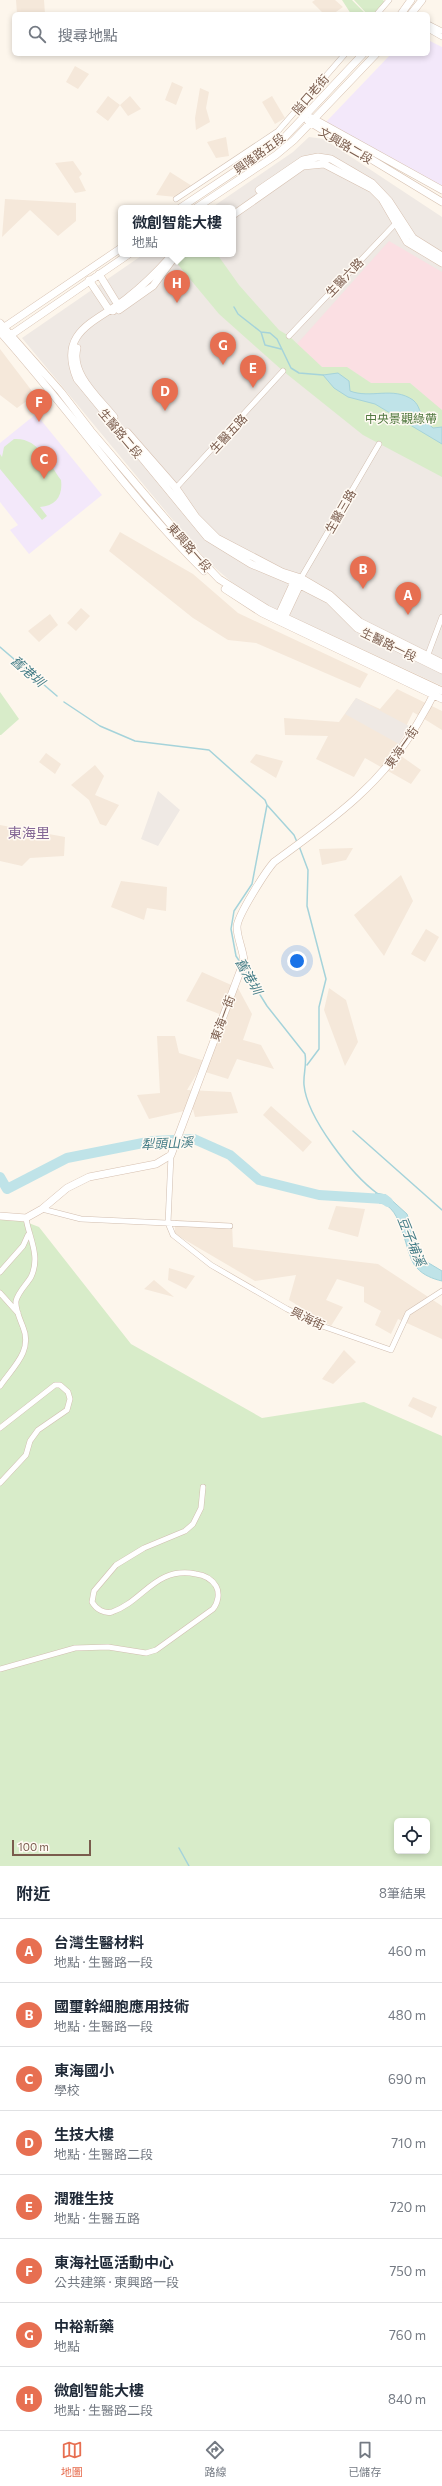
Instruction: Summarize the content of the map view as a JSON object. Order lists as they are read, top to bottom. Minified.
{"streets":{"street":["隘口老街","文興路二段","興隆路五段","生醫六路","生醫路二段","生醫五路","生醫三路","東興路一段","生醫路一段","東海一街","興海街"]},"crossings":[["文興路二段","興隆路五段"],["生醫路二段","生醫五路"],["生醫路二段","生醫三路"],["生醫路二段","生醫路一段"],["生醫三路","生醫路一段"],["東興路一段","東海一街"]],"districts":["東海里"],"water":["舊港圳","犁頭山溪","豆子埔溪"],"parks":["中央景觀綠帶"],"scale_bar":"100 m","page":{"search":"搜尋地點","popup":["微創智能大樓","地點"],"pins":["H","G","E","D","F","C","B","A"],"scale":"100 m","heading":["附近","8筆結果"],"list":[{"mark":"A","name":"台灣生醫材料","note":"地點 · 生醫路一段","value":"460 m"},{"mark":"B","name":"國璽幹細胞應用技術","note":"地點 · 生醫路一段","value":"480 m"},{"mark":"C","name":"東海國小","note":"學校","value":"690 m"},{"mark":"D","name":"生技大樓","note":"地點 · 生醫路二段","value":"710 m"},{"mark":"E","name":"潤雅生技","note":"地點 · 生醫五路","value":"720 m"},{"mark":"F","name":"東海社區活動中心","note":"公共建築 · 東興路一段","value":"750 m"},{"mark":"G","name":"中裕新藥","note":"地點","value":"760 m"},{"mark":"H","name":"微創智能大樓","note":"地點 · 生醫路二段","value":"840 m"}],"nav":["地圖","路線","已儲存"]}}
